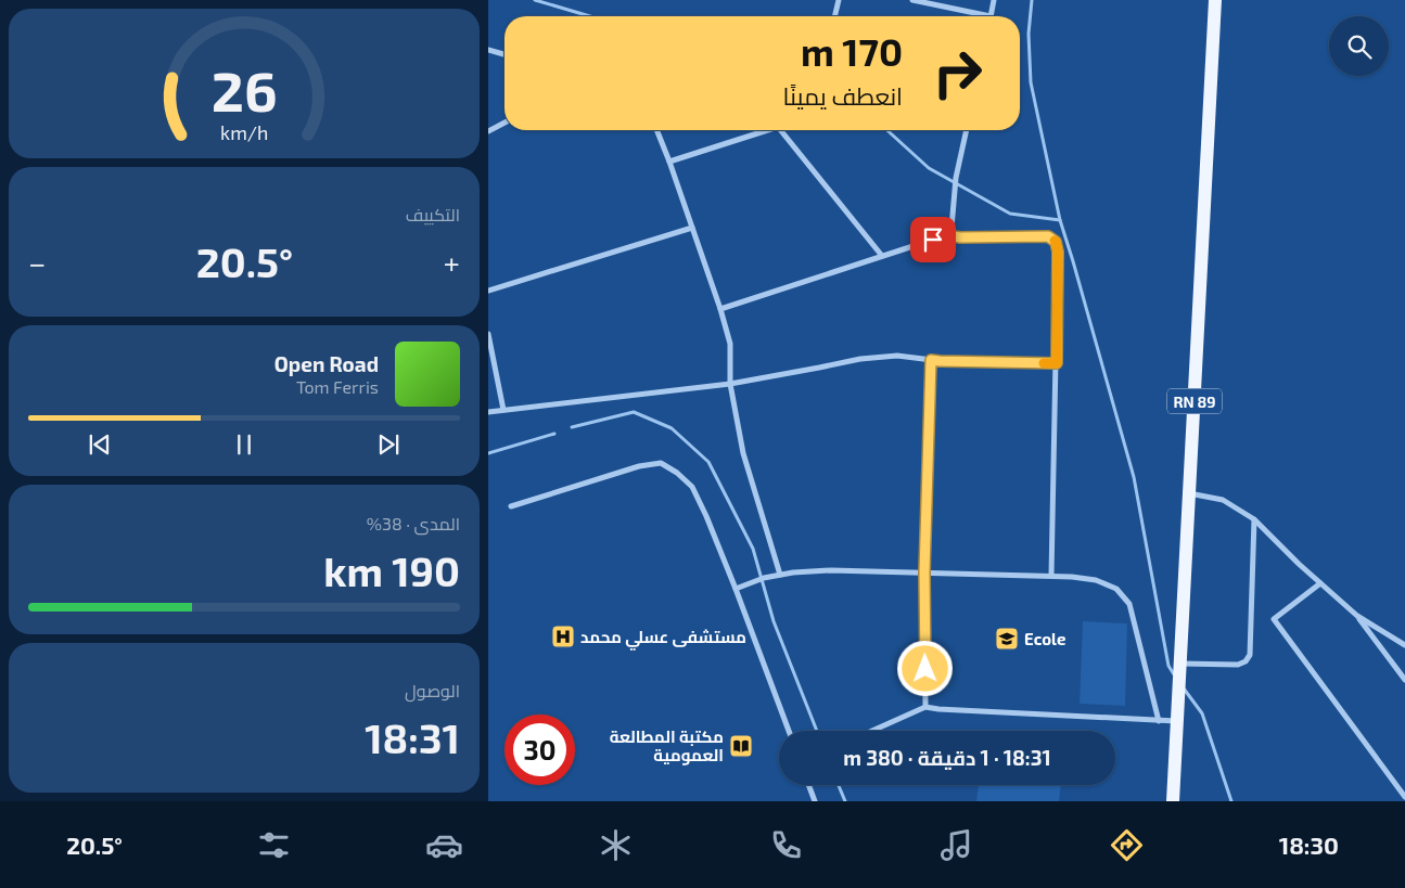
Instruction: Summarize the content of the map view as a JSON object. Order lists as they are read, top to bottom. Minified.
{"streets":{"main road":["RN 89"]},"places":{"hospital":["مستشفى عسلي محمد"],"school or university":["Ecole"],"library":["مكتبة المطالعة العمومية"]},"page":{"turn":["170 m","انعطف يمينًا"],"tile":["التكييف",["المدى · 38%","190 km"],["الوصول","18:31"]],"heat":["−","20.5°","+"],"song":["Open Road","Tom Ferris"],"limit":"30","trip":"18:31 · 1 دقيقة · 380 m","tabs":["18:30","20.5°"],"gauge":["26","km/h"]}}
